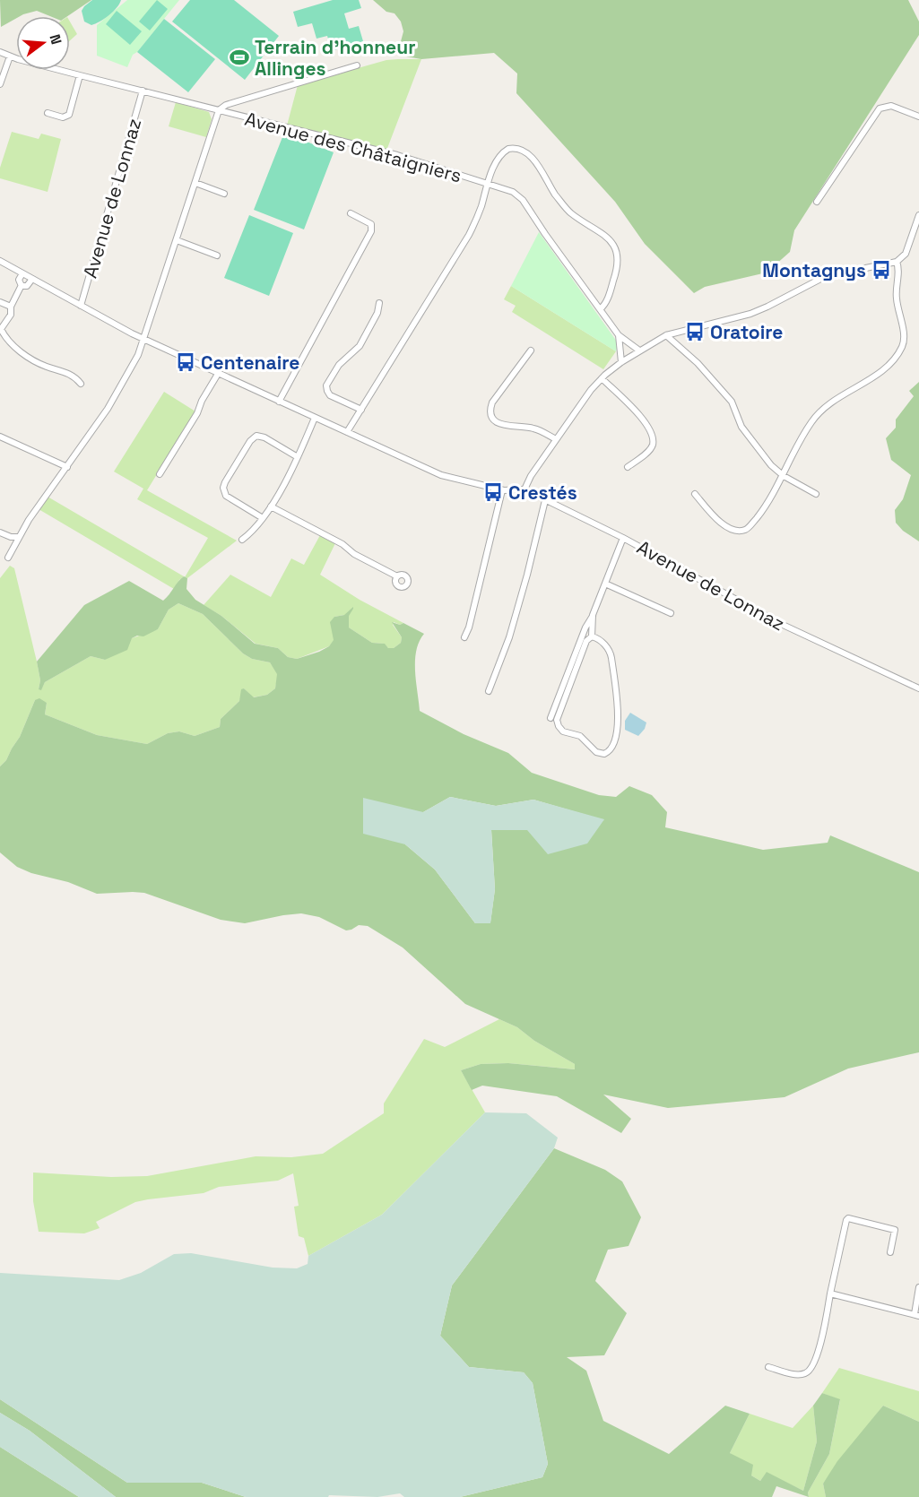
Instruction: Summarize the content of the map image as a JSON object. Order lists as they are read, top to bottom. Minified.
{"streets":{"street":["Avenue des Châtaigniers","Avenue de Lonnaz"]},"crossings":[["Avenue des Châtaigniers","Avenue de Lonnaz"]],"places":{"sports":["Terrain d'honneur Allinges"],"bus stop":["Montagnys","Oratoire","Centenaire","Crestés"]},"north":"right"}
